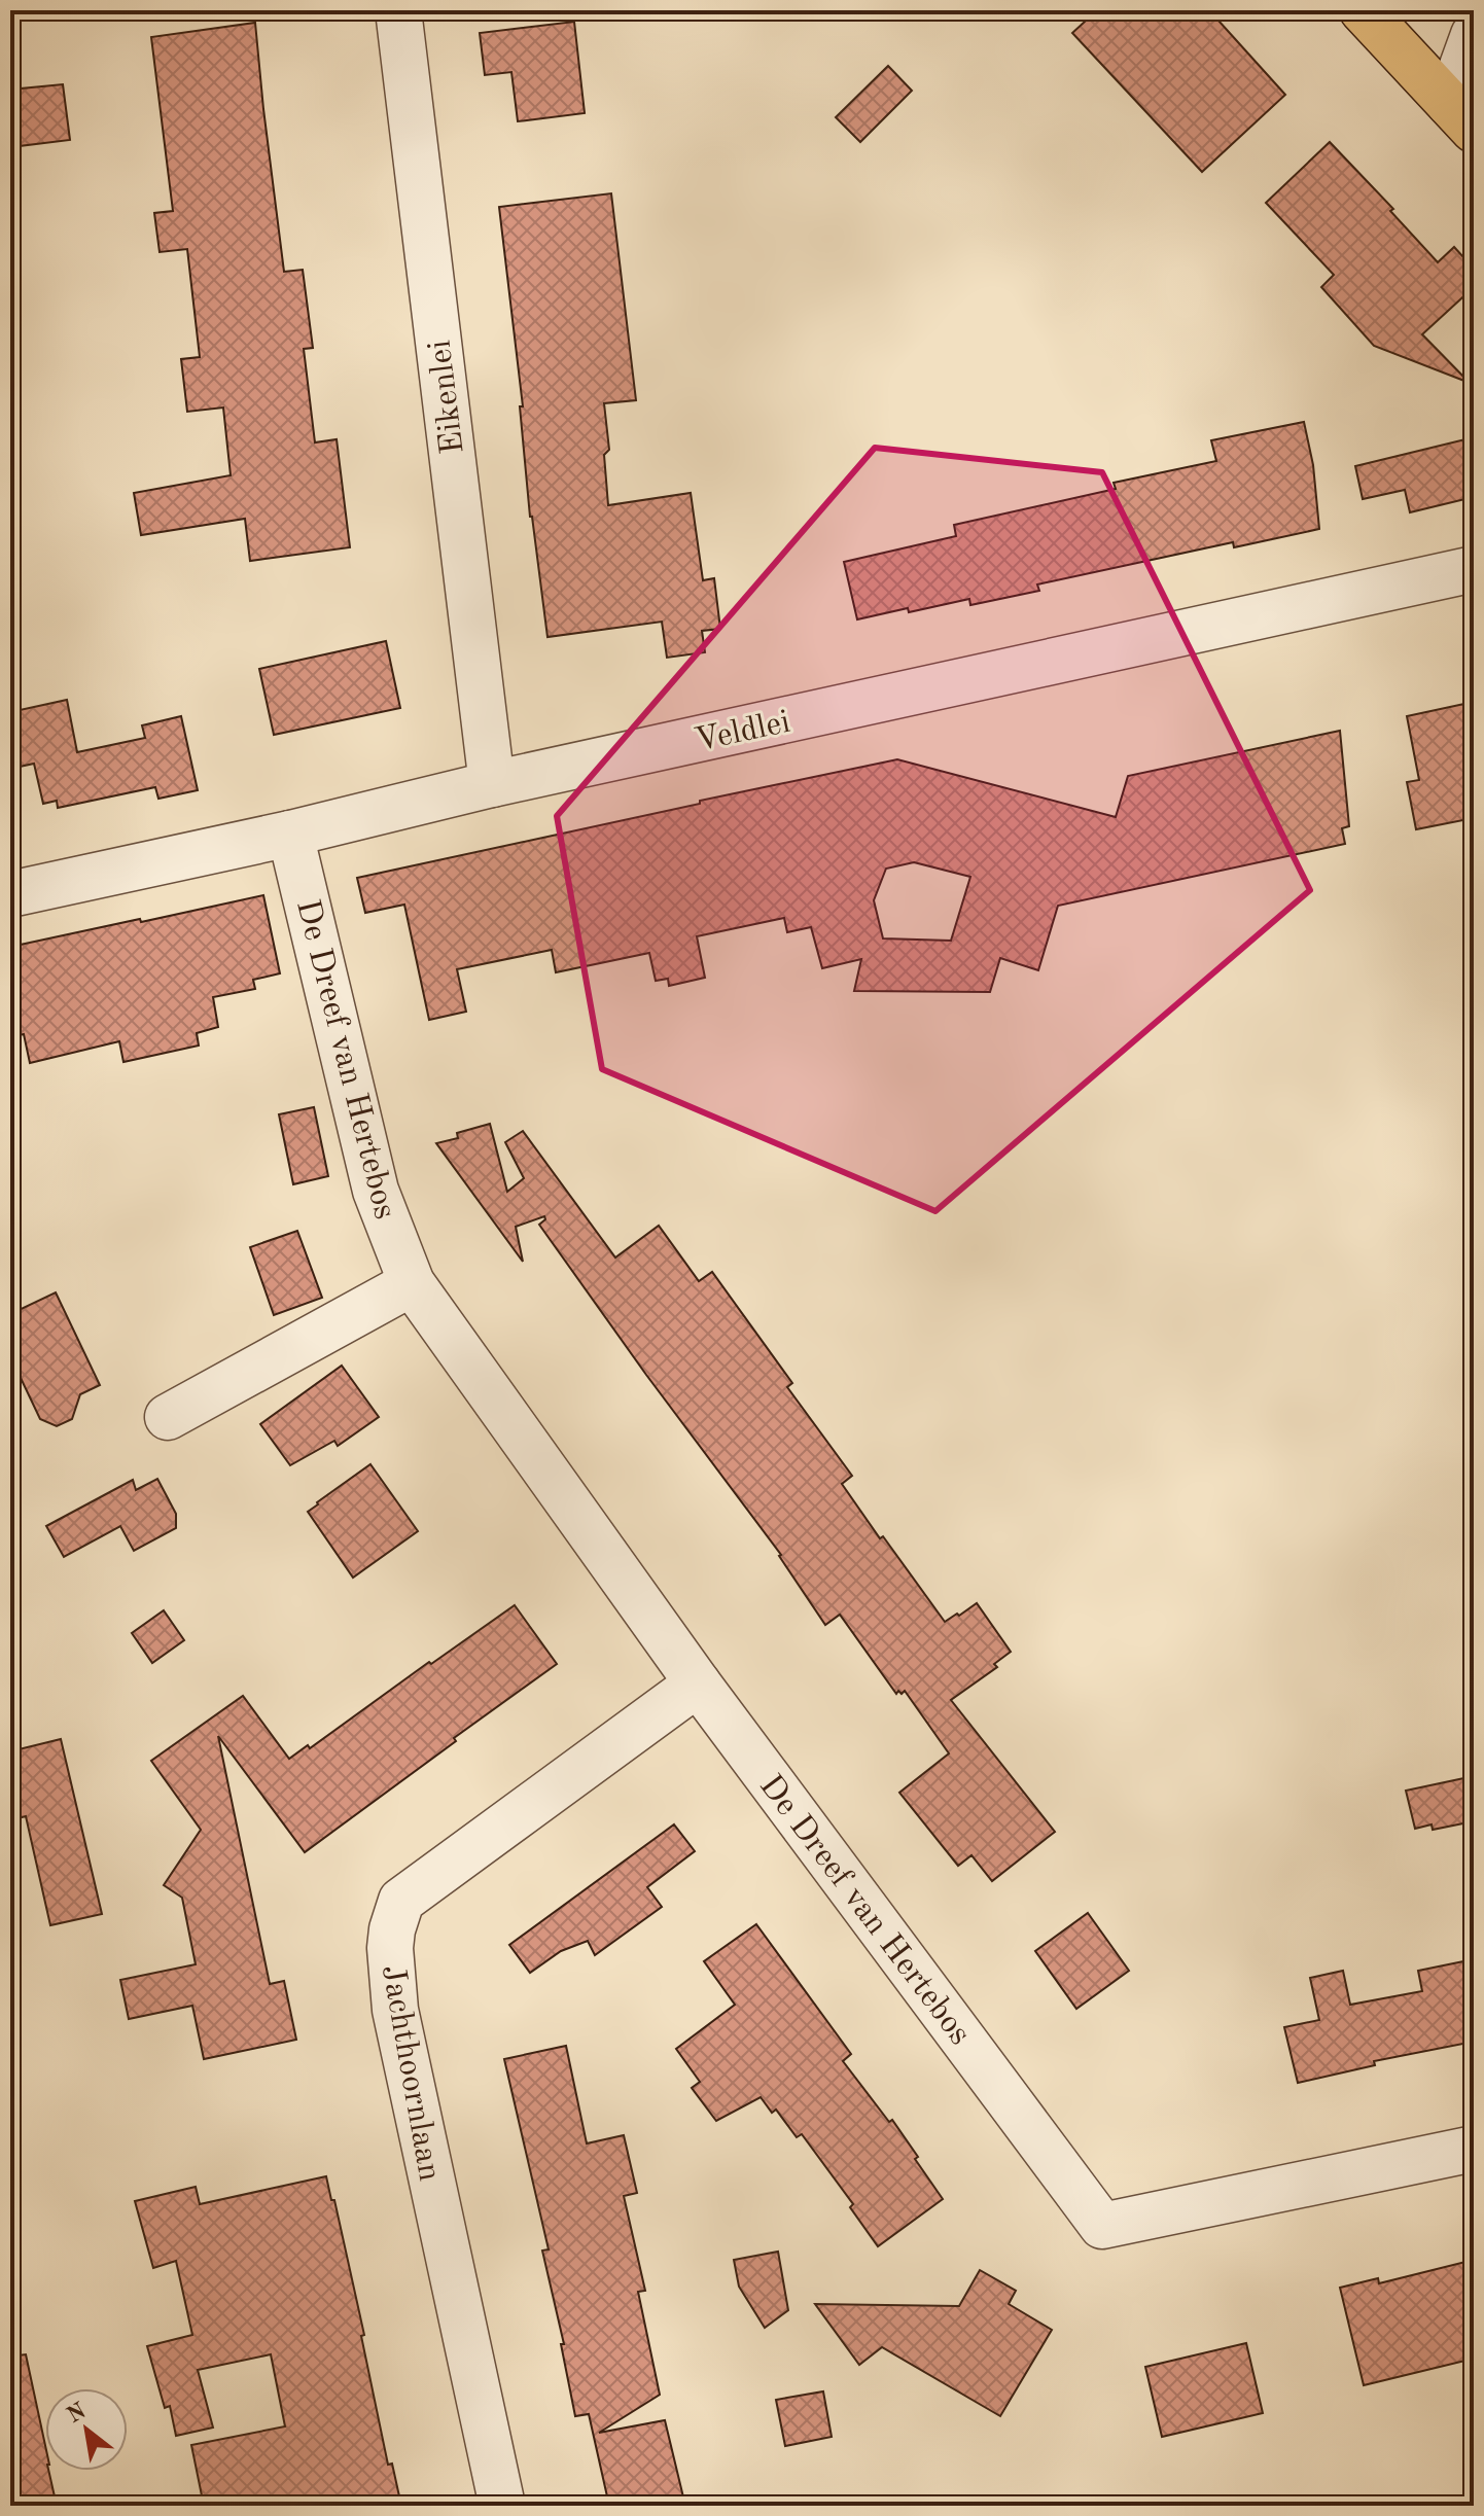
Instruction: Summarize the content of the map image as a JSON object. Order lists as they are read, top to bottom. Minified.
{"streets":{"street":["Eikenlei","Veldlei","De Dreef van Hertebos","Jachthoornlaan"]},"crossings":[["Eikenlei","Veldlei"],["Veldlei","De Dreef van Hertebos"],["De Dreef van Hertebos","Jachthoornlaan"]],"north":"top left"}
